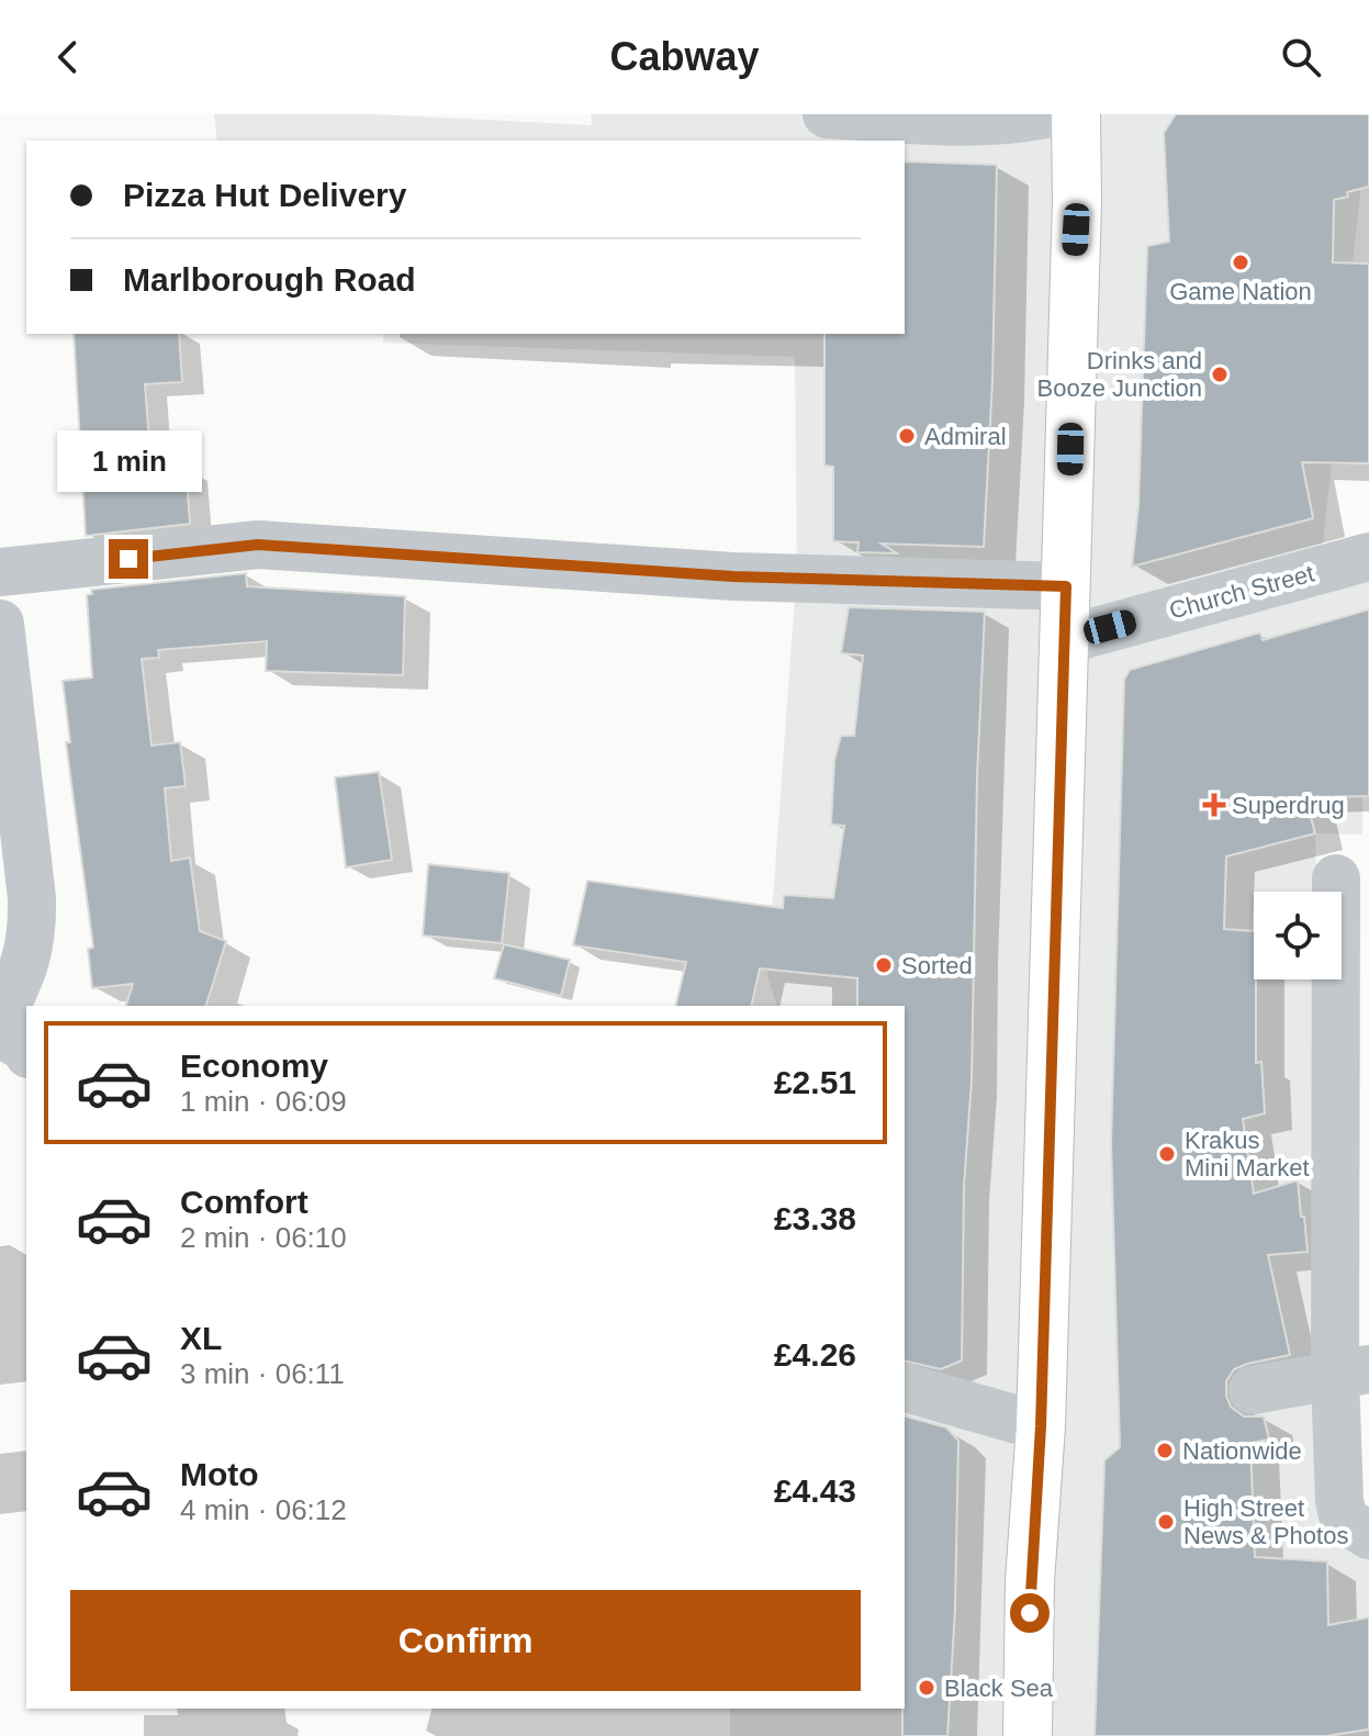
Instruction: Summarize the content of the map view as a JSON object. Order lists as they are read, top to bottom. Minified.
{"streets":{"street":["Church Street"]},"places":{"other":["Game Nation","Drinks and Booze Junction","Admiral","Sorted","Krakus Mini Market","Nationwide","High Street News & Photos","Black Sea"],"health":["Superdrug"]},"page":{"header":"Cabway","banner":["Pizza Hut Delivery","Marlborough Road"],"bubble":"1 min","list":[{"name":"Economy","note":"1 min · 06:09","value":"£2.51"},{"name":"Comfort","note":"2 min · 06:10","value":"£3.38"},{"name":"XL","note":"3 min · 06:11","value":"£4.26"},{"name":"Moto","note":"4 min · 06:12","value":"£4.43"}],"buttons":"Confirm"}}
